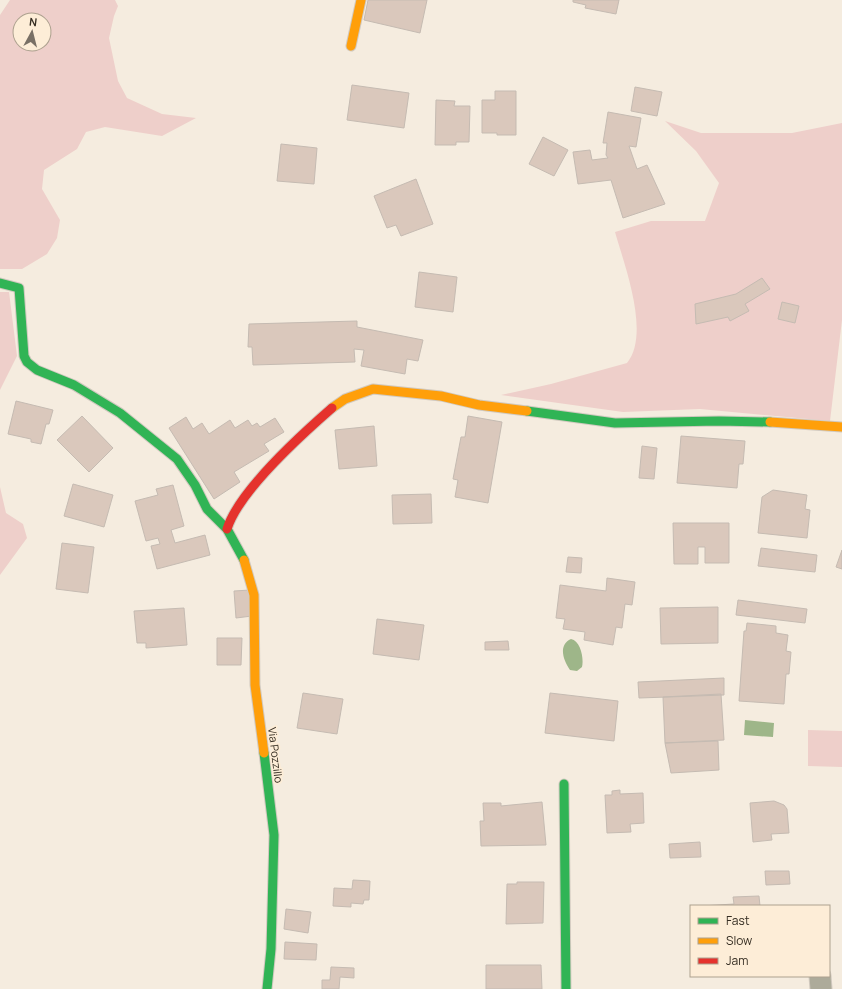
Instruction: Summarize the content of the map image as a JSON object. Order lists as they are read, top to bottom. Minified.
{"streets":{"street":["Via Pozzillo"]},"legend":["Fast","Slow","Jam"],"north":"top"}
